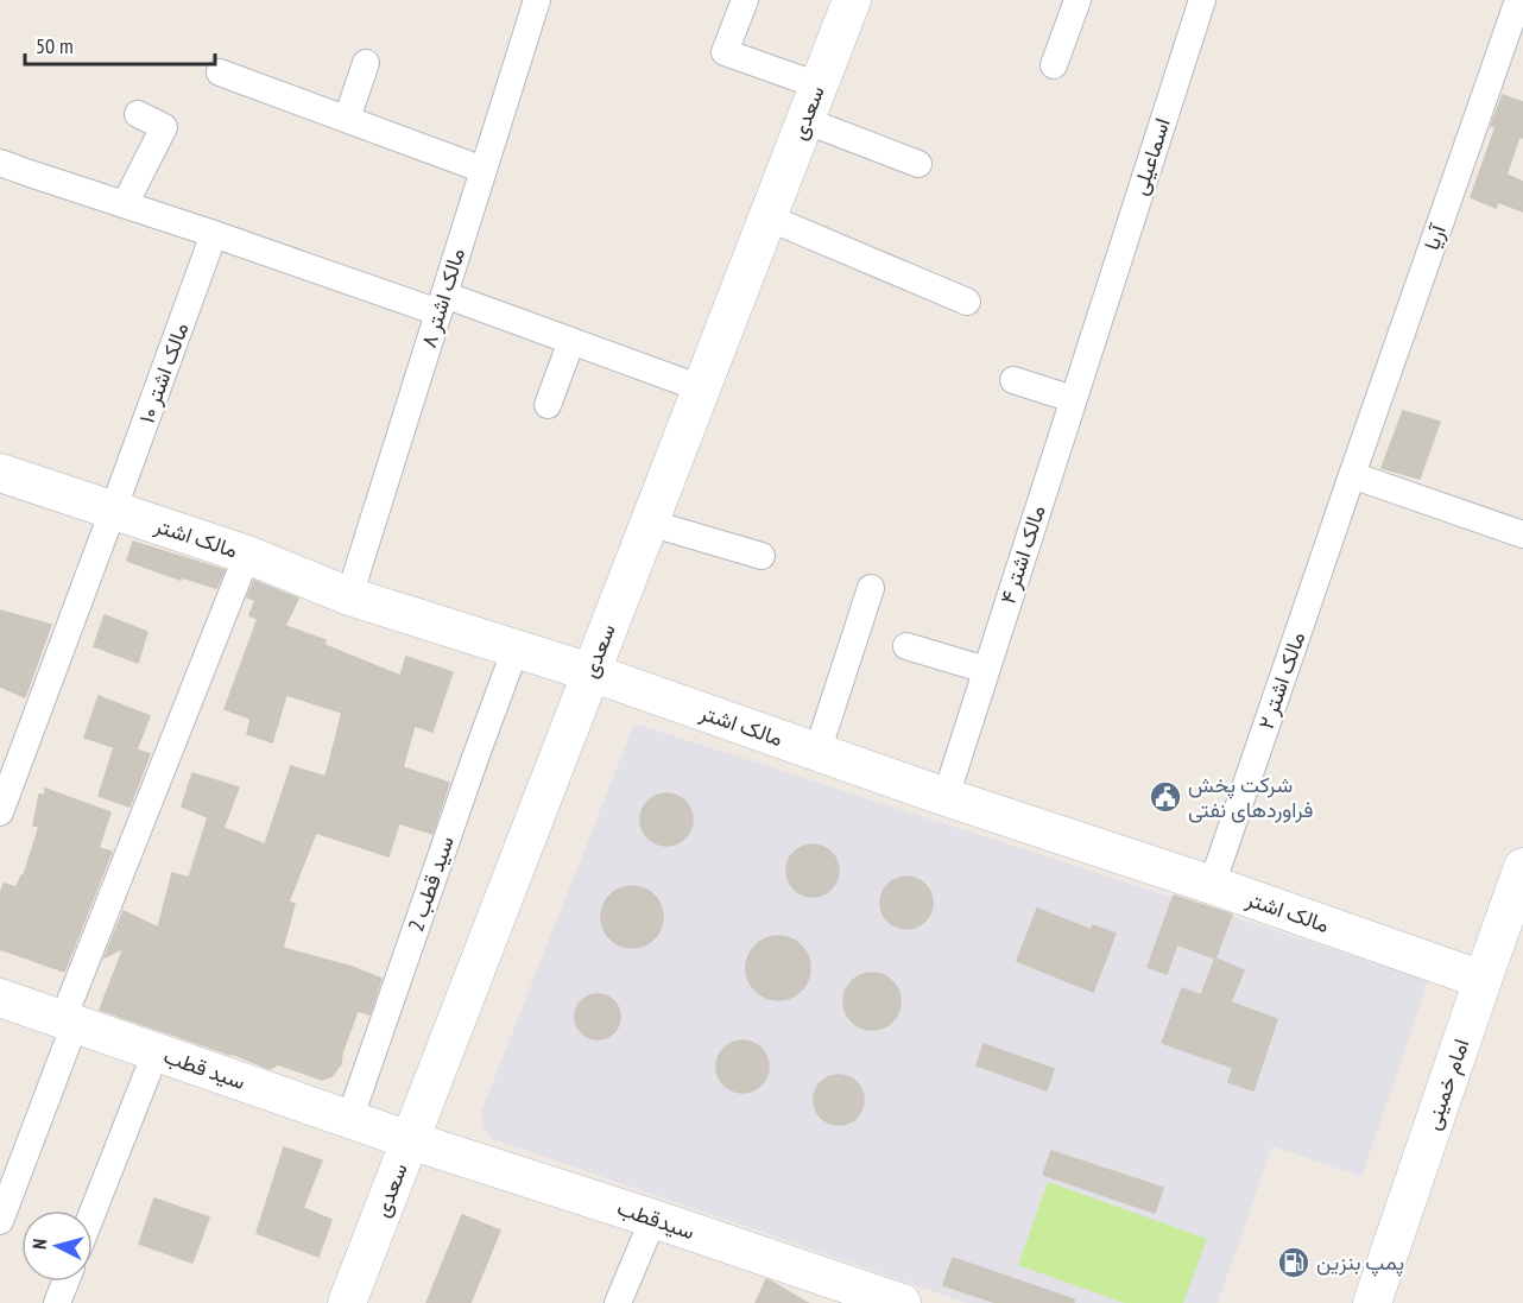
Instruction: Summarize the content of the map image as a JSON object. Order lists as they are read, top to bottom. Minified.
{"streets":{"street":["سعدی","اسماعیلی","آریا","مالک اشتر ۸","مالک اشتر ۱۰","مالک اشتر","مالک اشتر ۴","مالک اشتر ۲","سید قطب 2","سید قطب","امام خمینی","سیدقطب"]},"crossings":[["سعدی","مالک اشتر"],["سعدی","سید قطب"],["سعدی","سیدقطب"],["اسماعیلی","مالک اشتر ۴"],["آریا","مالک اشتر ۲"],["مالک اشتر ۸","مالک اشتر"],["مالک اشتر ۱۰","مالک اشتر"],["مالک اشتر","مالک اشتر ۴"],["مالک اشتر","مالک اشتر ۲"],["مالک اشتر","سید قطب 2"],["مالک اشتر","امام خمینی"],["سید قطب 2","سید قطب"],["سید قطب","سیدقطب"]],"places":{"public building":["شرکت پخش فراوردهای نفتی"],"fuel station":["پمپ بنزین"]},"scale_bar":"50 m","north":"left"}
